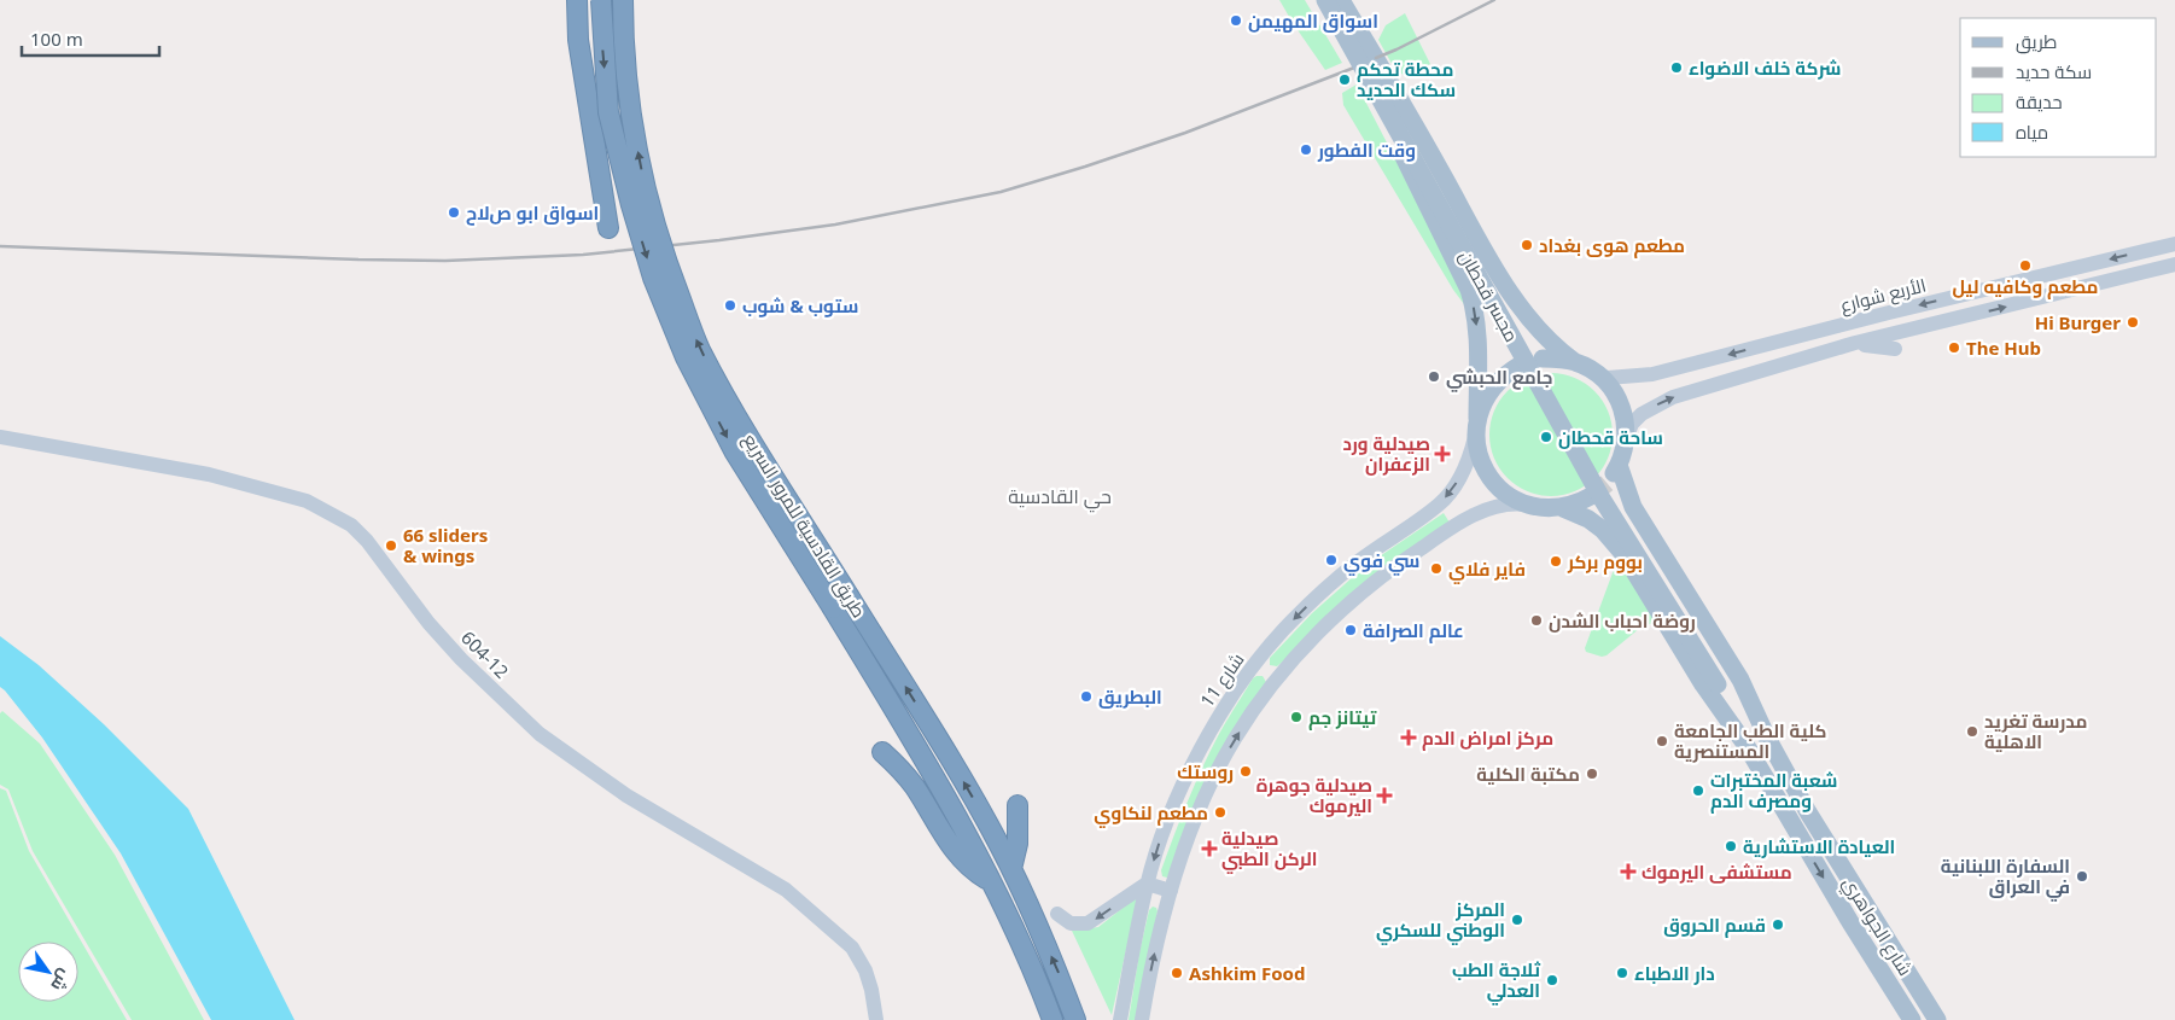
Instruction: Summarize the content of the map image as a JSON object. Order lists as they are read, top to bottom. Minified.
{"streets":{"highway":["طريق القادسية للمرور السريع"],"main road":["الأربع شوارع","مجسر قحطان","604-12","شارع 11","شارع الجواهري"]},"crossings":[["مجسر قحطان","شارع الجواهري"]],"districts":["حي القادسية"],"places":{"other":["اسواق المهيمن","شركة خلف الاضواء","محطة تحكم سكك الحديد","وقت الفطور","اسواق ابو صﻻح","مطعم هوى بغداد","مطعم وكافيه ليل","ستوب & شوب","Hi Burger","The Hub","جامع الحبشي","ساحة قحطان","66 sliders & wings","سي فوي","بووم بركر","فاير فلاي","روضة احباب الشدن","عالم الصرافة","البطريق","تيتانز جم","مدرسة تغريد الاهلية","كلية الطب الجامعة المستنصرية","روستك","مكتبة الكلية","شعبة المختبرات ومصرف الدم","مطعم لنكاوي","العيادة الاستشارية","السفارة اللبنانية في العراق","المركز الوطني للسكري","قسم الحروق","Ashkim Food","دار الاطباء","ثلاجة الطب العدلي"],"health":["صيدلية ورد الزعفران","مركز امراض الدم","صيدلية جوهرة اليرموك","صيدلية الركن الطبي","مستشفى اليرموك"]},"legend":["طريق","سكة حديد","حديقة","مياه"],"scale_bar":"100 m","north":"bottom right"}
